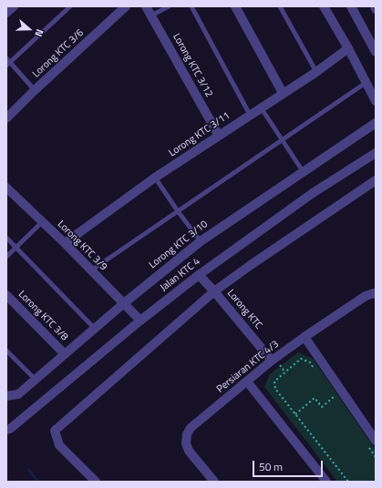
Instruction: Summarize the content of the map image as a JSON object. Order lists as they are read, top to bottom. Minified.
{"streets":{"street":["Lorong KTC 3/6","Lorong KTC 3/12","Lorong KTC 3/11","Lorong KTC 3/10","Lorong KTC 3/9","Jalan KTC 4","Lorong KTC","Lorong KTC 3/8","Persiaran KTC 4/3"]},"crossings":[["Lorong KTC 3/12","Lorong KTC 3/11"],["Lorong KTC 3/11","Lorong KTC 3/9"],["Lorong KTC 3/10","Lorong KTC 3/9"],["Lorong KTC 3/10","Lorong KTC 3/8"],["Lorong KTC 3/9","Jalan KTC 4"],["Jalan KTC 4","Lorong KTC"],["Lorong KTC","Persiaran KTC 4/3"]],"scale_bar":"50 m","north":"right"}
